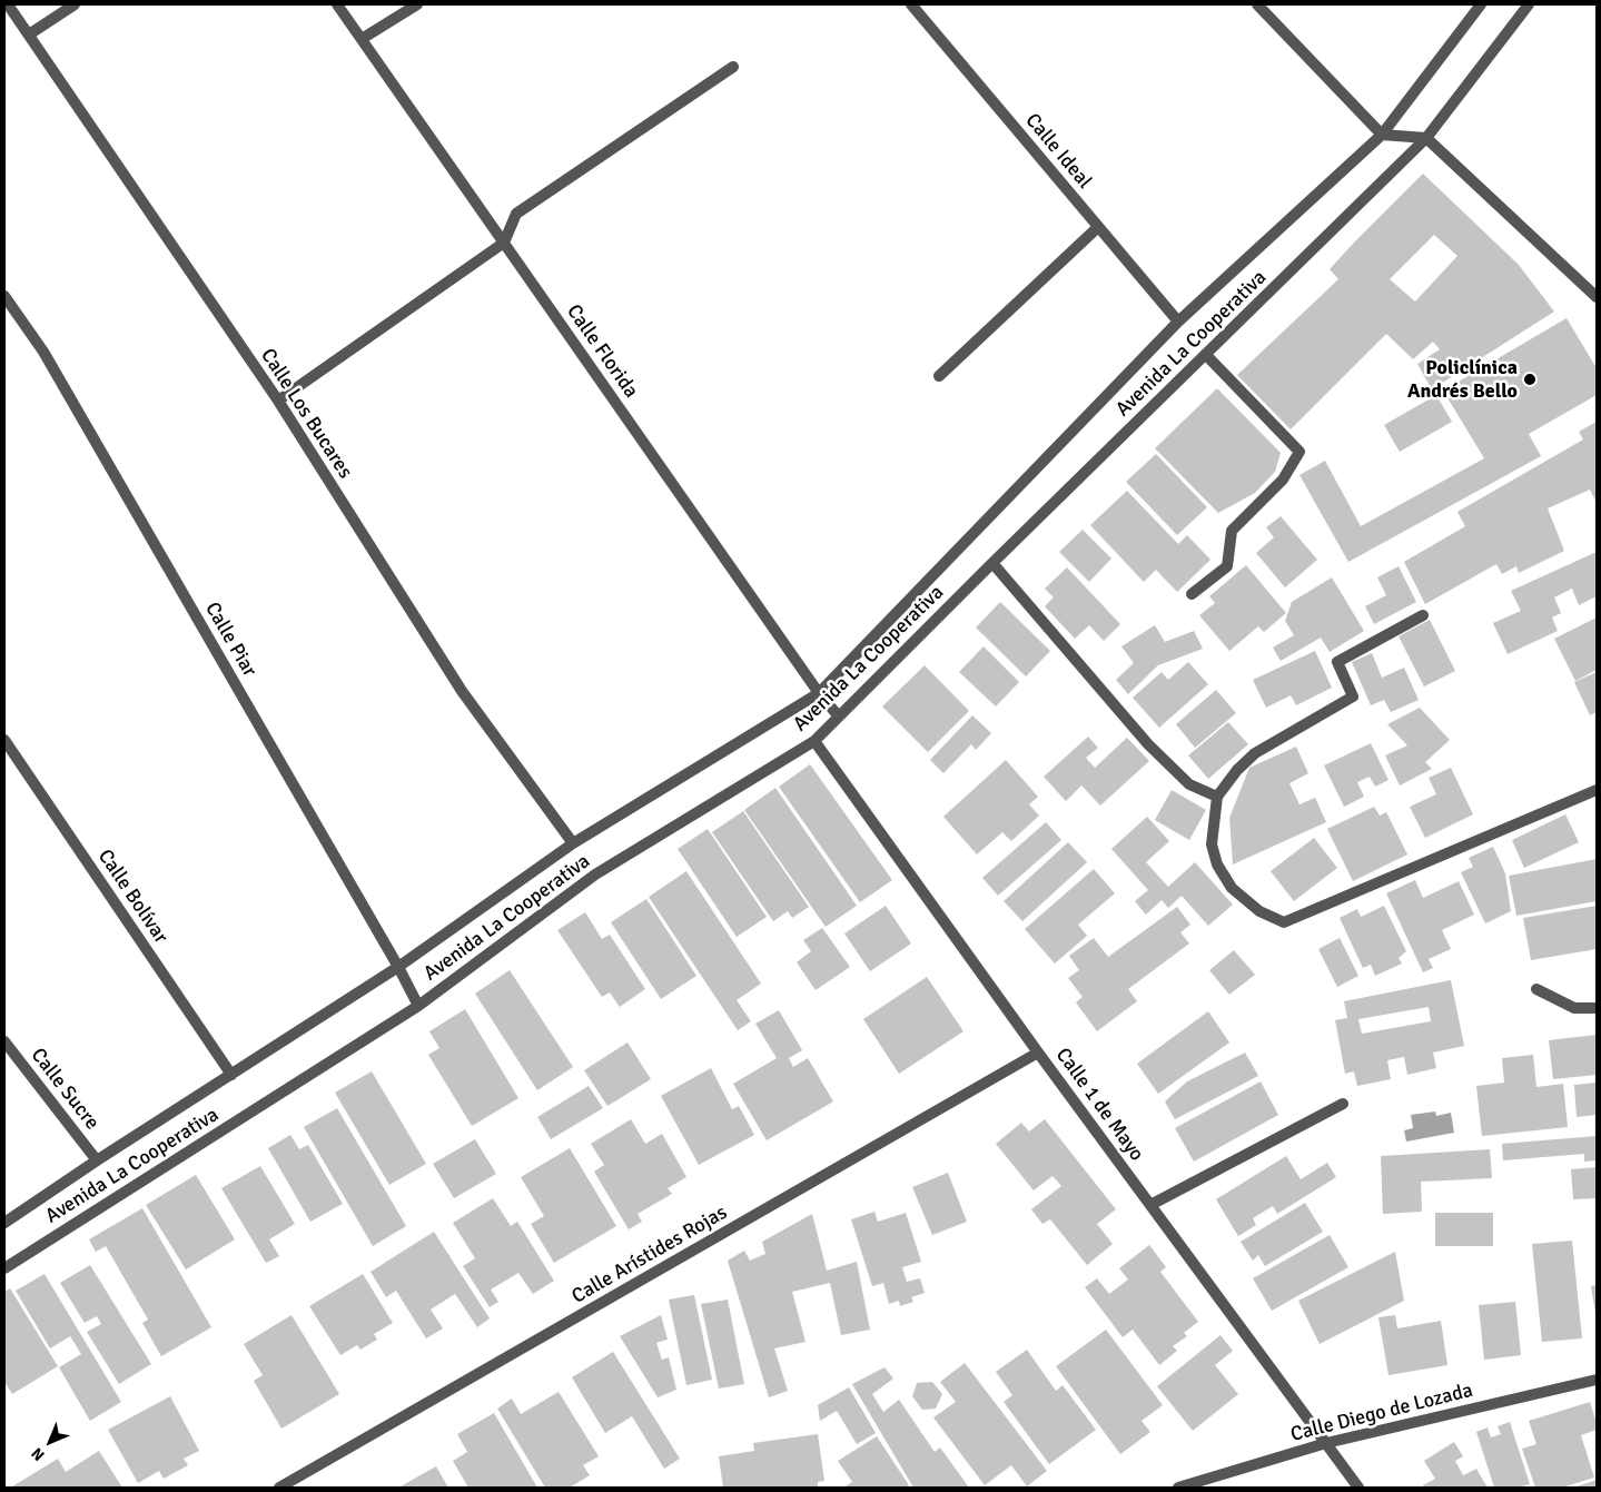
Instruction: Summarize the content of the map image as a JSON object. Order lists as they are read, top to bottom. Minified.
{"streets":{"street":["Calle Ideal","Avenida La Cooperativa","Calle Florida","Calle Los Bucares","Calle Piar","Calle Bolívar","Calle Sucre","Calle 1 de Mayo","Calle Arístides Rojas","Calle Diego de Lozada"]},"crossings":[["Calle Ideal","Avenida La Cooperativa"],["Avenida La Cooperativa","Calle Florida"],["Avenida La Cooperativa","Calle Los Bucares"],["Avenida La Cooperativa","Calle Piar"],["Avenida La Cooperativa","Calle Bolívar"],["Avenida La Cooperativa","Calle Sucre"],["Avenida La Cooperativa","Calle 1 de Mayo"],["Calle 1 de Mayo","Calle Arístides Rojas"],["Calle 1 de Mayo","Calle Diego de Lozada"]],"places":["Policlínica Andrés Bello"],"north":"bottom left"}
